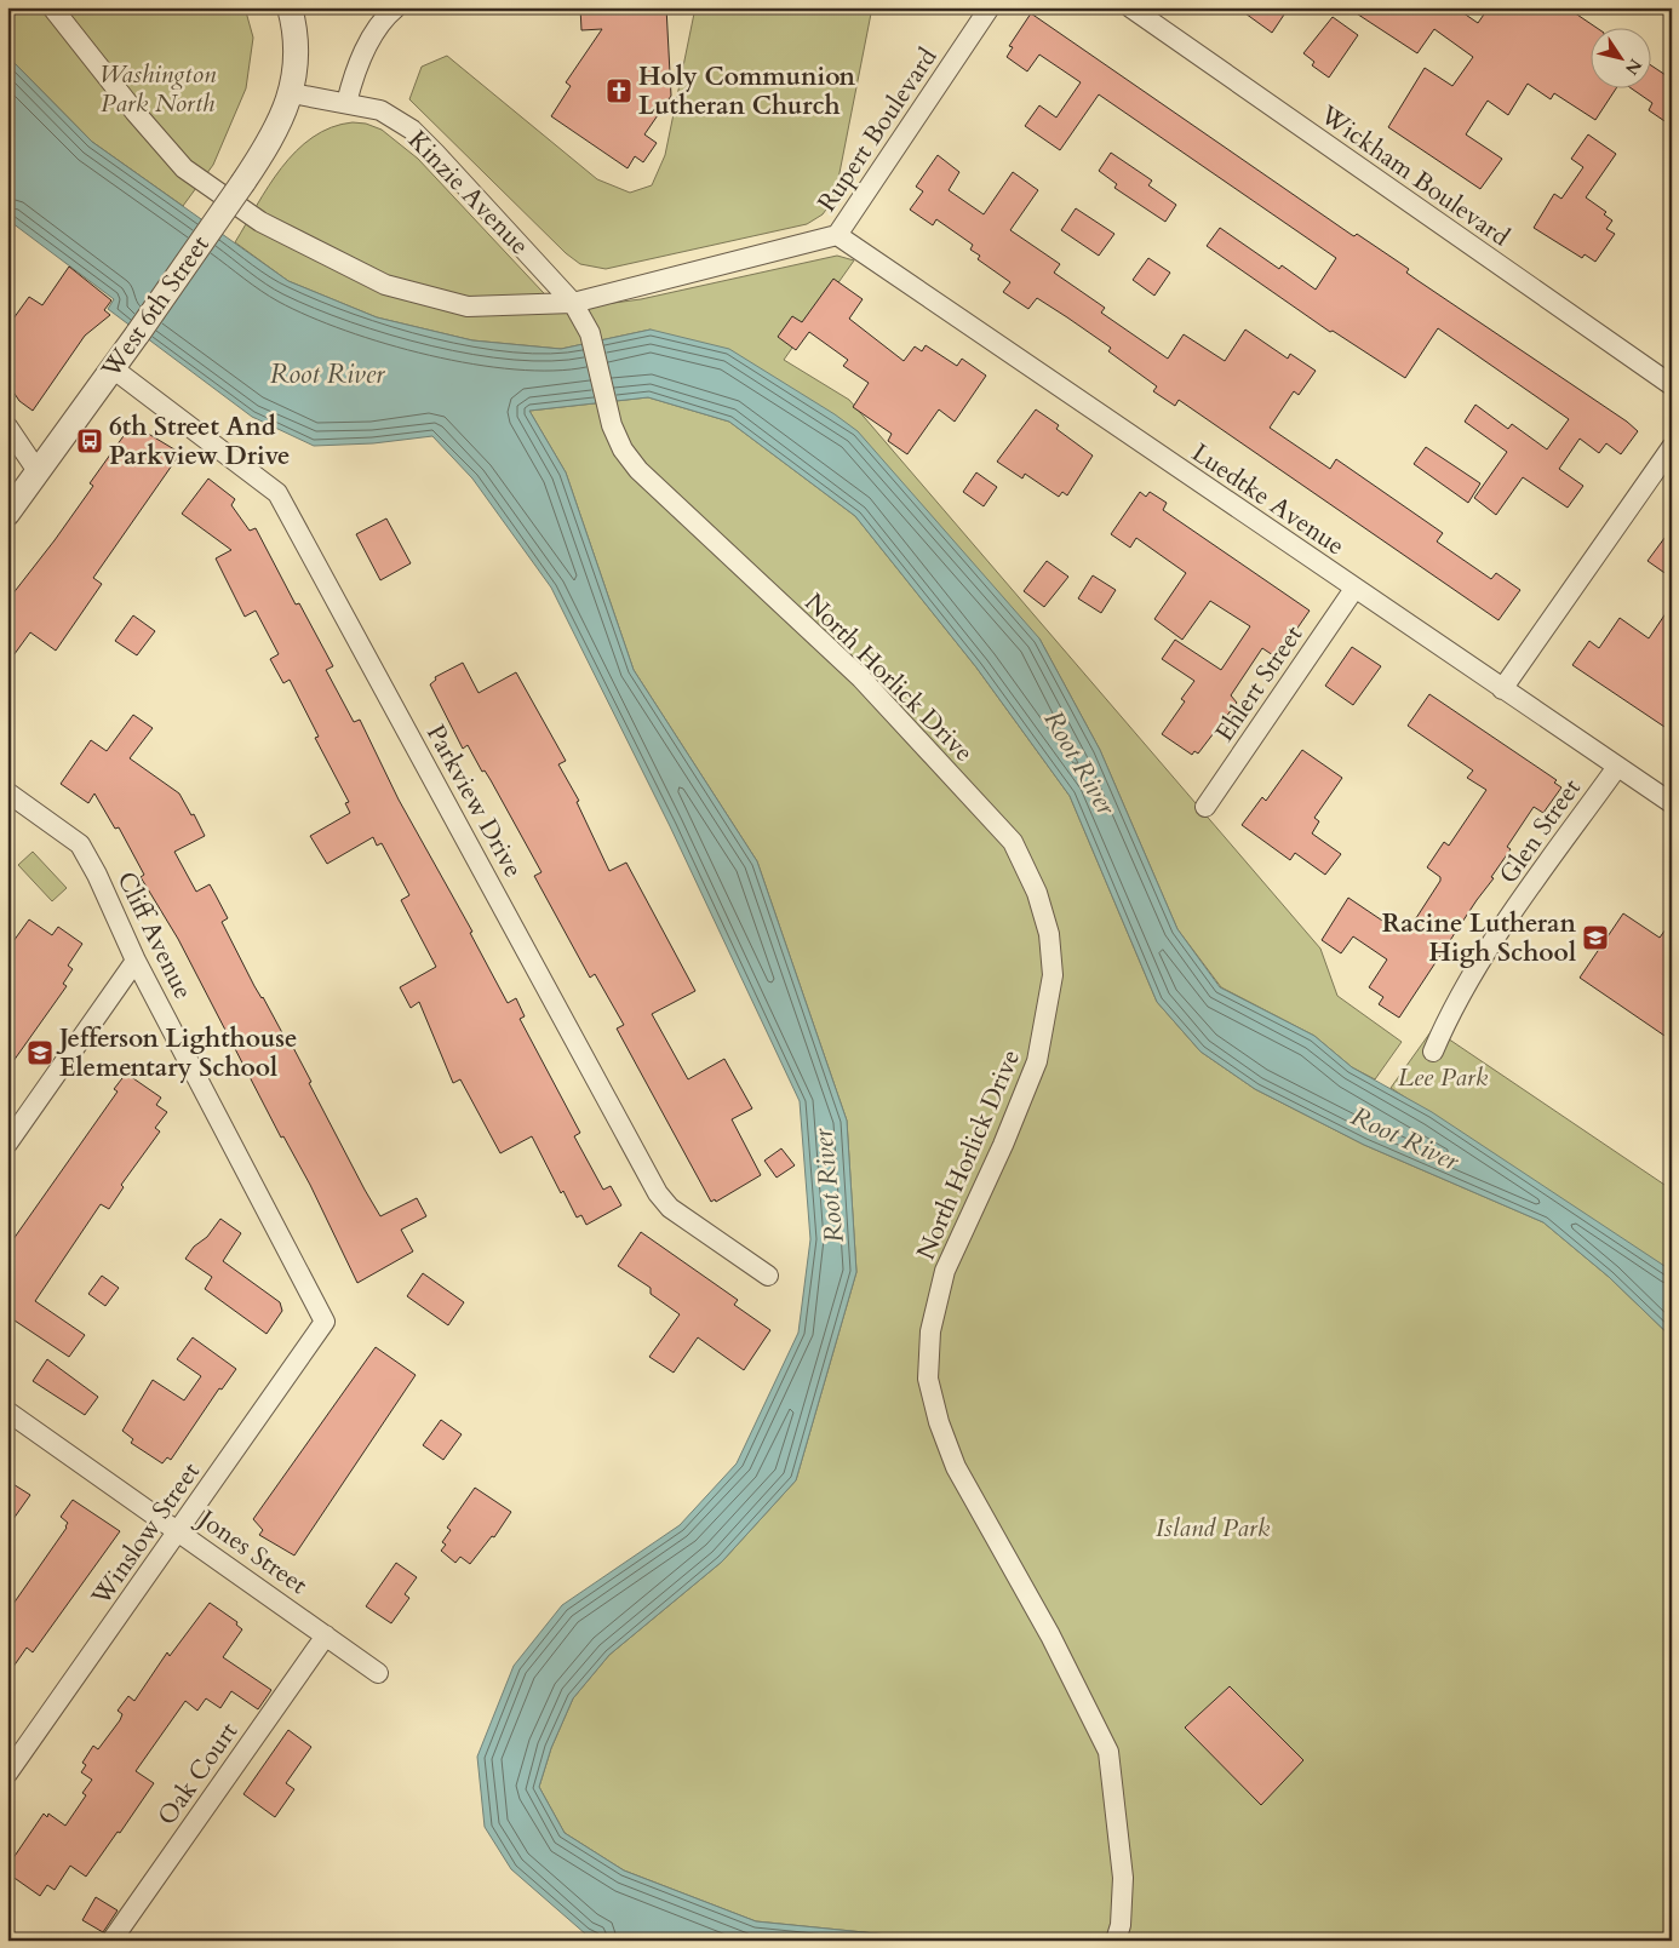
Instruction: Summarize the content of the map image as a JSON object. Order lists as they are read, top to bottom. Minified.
{"streets":{"street":["Rupert Boulevard","Wickham Boulevard","Kinzie Avenue","West 6th Street","Luedtke Avenue","North Horlick Drive","Ehlert Street","Parkview Drive","Glen Street","Cliff Avenue","Winslow Street","Jones Street","Oak Court"]},"crossings":[["Rupert Boulevard","Kinzie Avenue"],["Rupert Boulevard","Luedtke Avenue"],["Rupert Boulevard","North Horlick Drive"],["Kinzie Avenue","West 6th Street"],["Kinzie Avenue","North Horlick Drive"],["West 6th Street","Parkview Drive"],["Luedtke Avenue","Ehlert Street"],["Luedtke Avenue","Glen Street"],["Cliff Avenue","Winslow Street"],["Winslow Street","Jones Street"],["Jones Street","Oak Court"]],"water":["Root River"],"parks":["Washington Park North","Lee Park","Island Park"],"places":{"church":["Holy Communion Lutheran Church"],"bus stop":["6th Street And Parkview Drive"],"school or university":["Racine Lutheran High School","Jefferson Lighthouse Elementary School"]},"north":"bottom right"}
